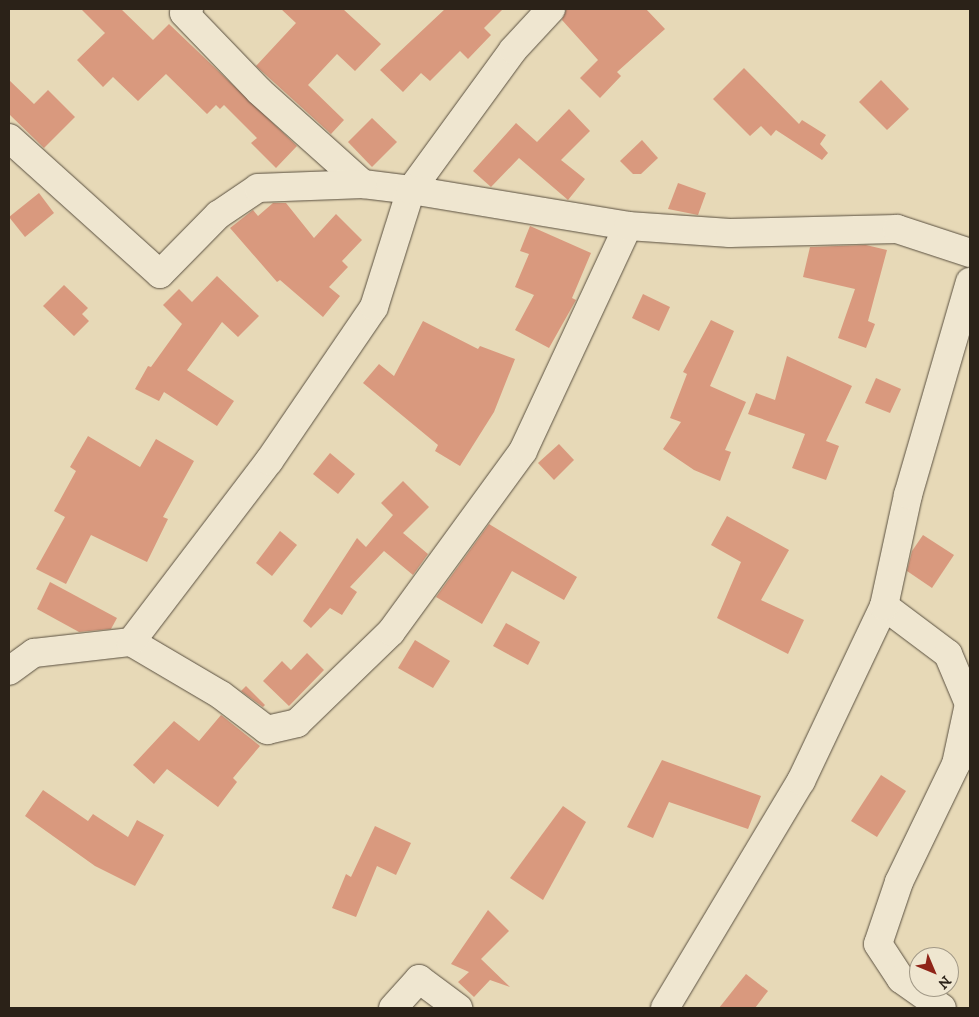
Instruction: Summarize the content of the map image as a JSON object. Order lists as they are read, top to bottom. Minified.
{"north":"bottom right"}
